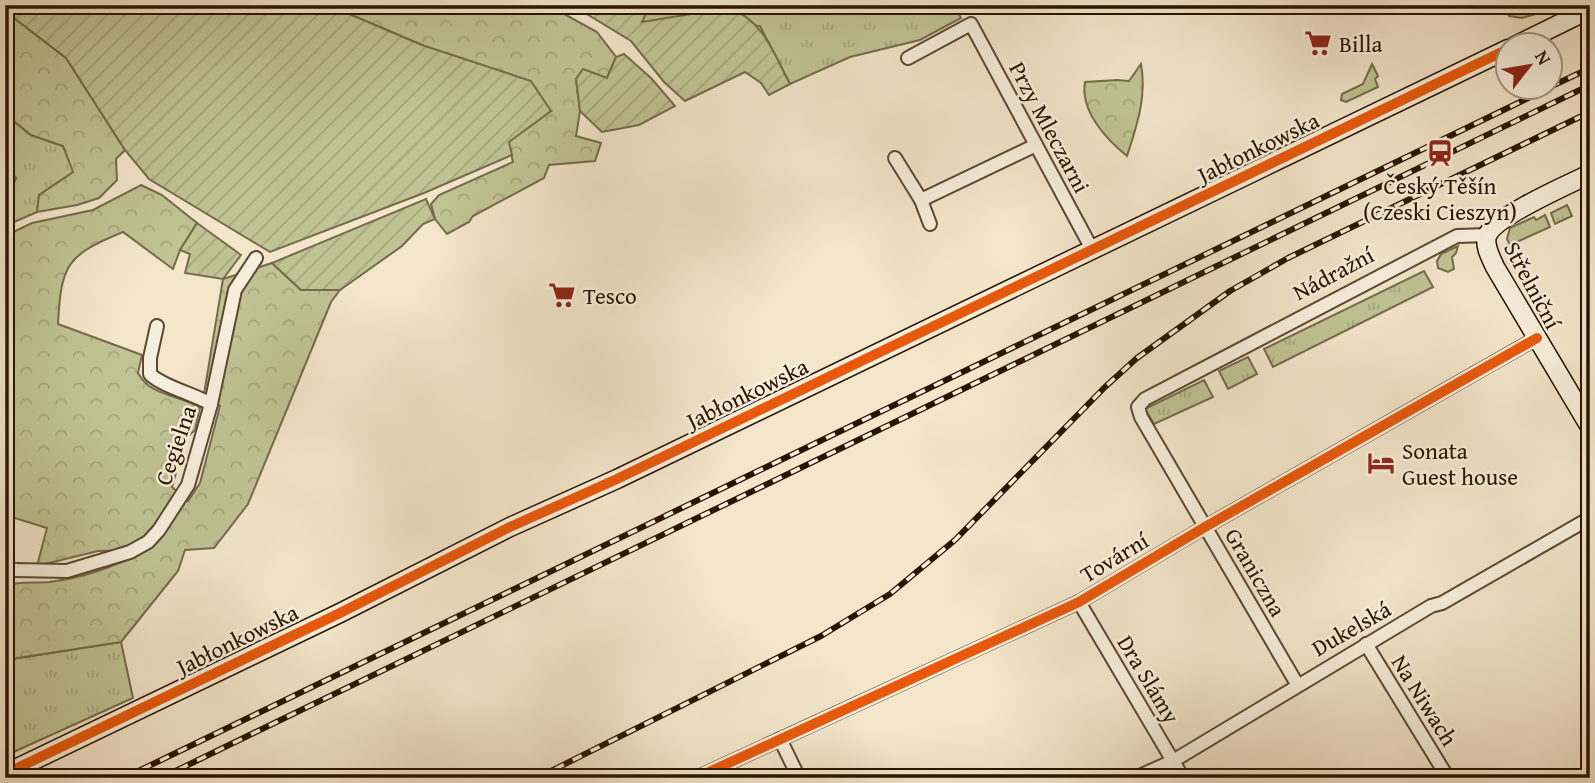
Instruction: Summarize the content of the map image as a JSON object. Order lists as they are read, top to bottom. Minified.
{"streets":{"main road":["Jabłonkowska","Střelniční"],"street":["Przy Mleczarni","Nádražní","Cegielna","Tovární","Graniczna","Dukelská","Dra Slámy","Na Niwach"]},"crossings":[["Przy Mleczarni","Jabłonkowska"],["Nádražní","Střelniční"],["Nádražní","Graniczna"],["Střelniční","Tovární"],["Tovární","Graniczna"],["Tovární","Dra Slámy"],["Graniczna","Dukelská"],["Dukelská","Dra Slámy"],["Dukelská","Na Niwach"]],"places":{"supermarket":["Billa","Tesco"],"station":["Český Těšín (Czeski Cieszyn)"],"hotel":["Sonata Guest house"]},"north":"top right"}
